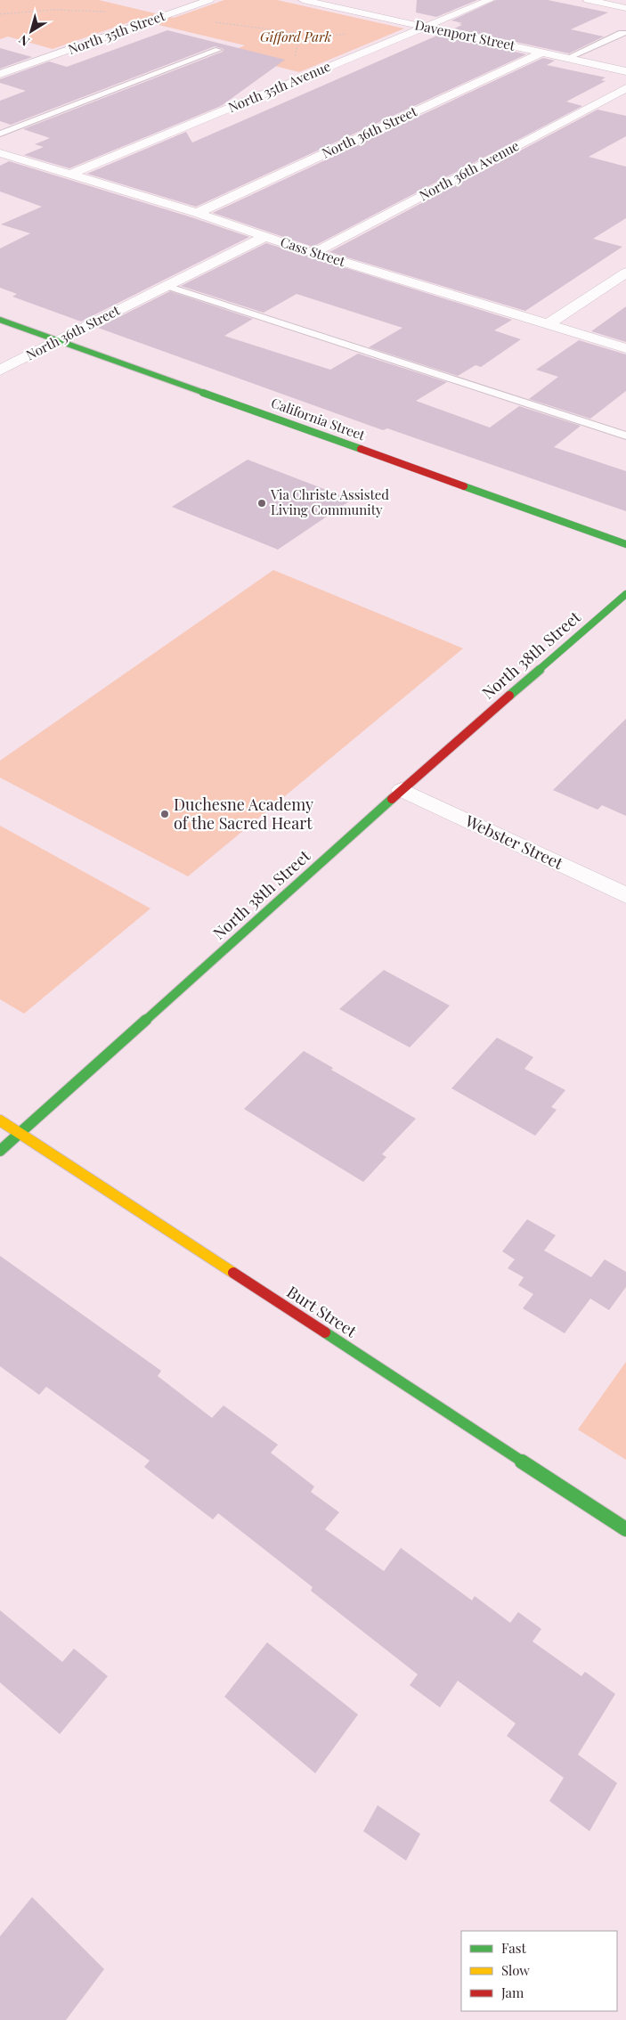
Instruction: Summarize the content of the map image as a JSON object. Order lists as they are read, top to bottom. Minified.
{"streets":{"street":["North 35th Street","Davenport Street","North 35th Avenue","North 36th Street","North 36th Avenue","Cass Street","California Street","North 38th Street","Webster Street","Burt Street"]},"crossings":[["Davenport Street","North 35th Avenue"],["Davenport Street","North 36th Street"],["North 35th Avenue","Cass Street"],["North 36th Street","Cass Street"],["North 36th Street","California Street"],["North 36th Avenue","Cass Street"],["North 38th Street","Webster Street"],["North 38th Street","Burt Street"]],"parks":["Gifford Park"],"places":["Via Christe Assisted Living Community","Duchesne Academy of the Sacred Heart"],"legend":["Fast","Slow","Jam"],"north":"bottom left"}
